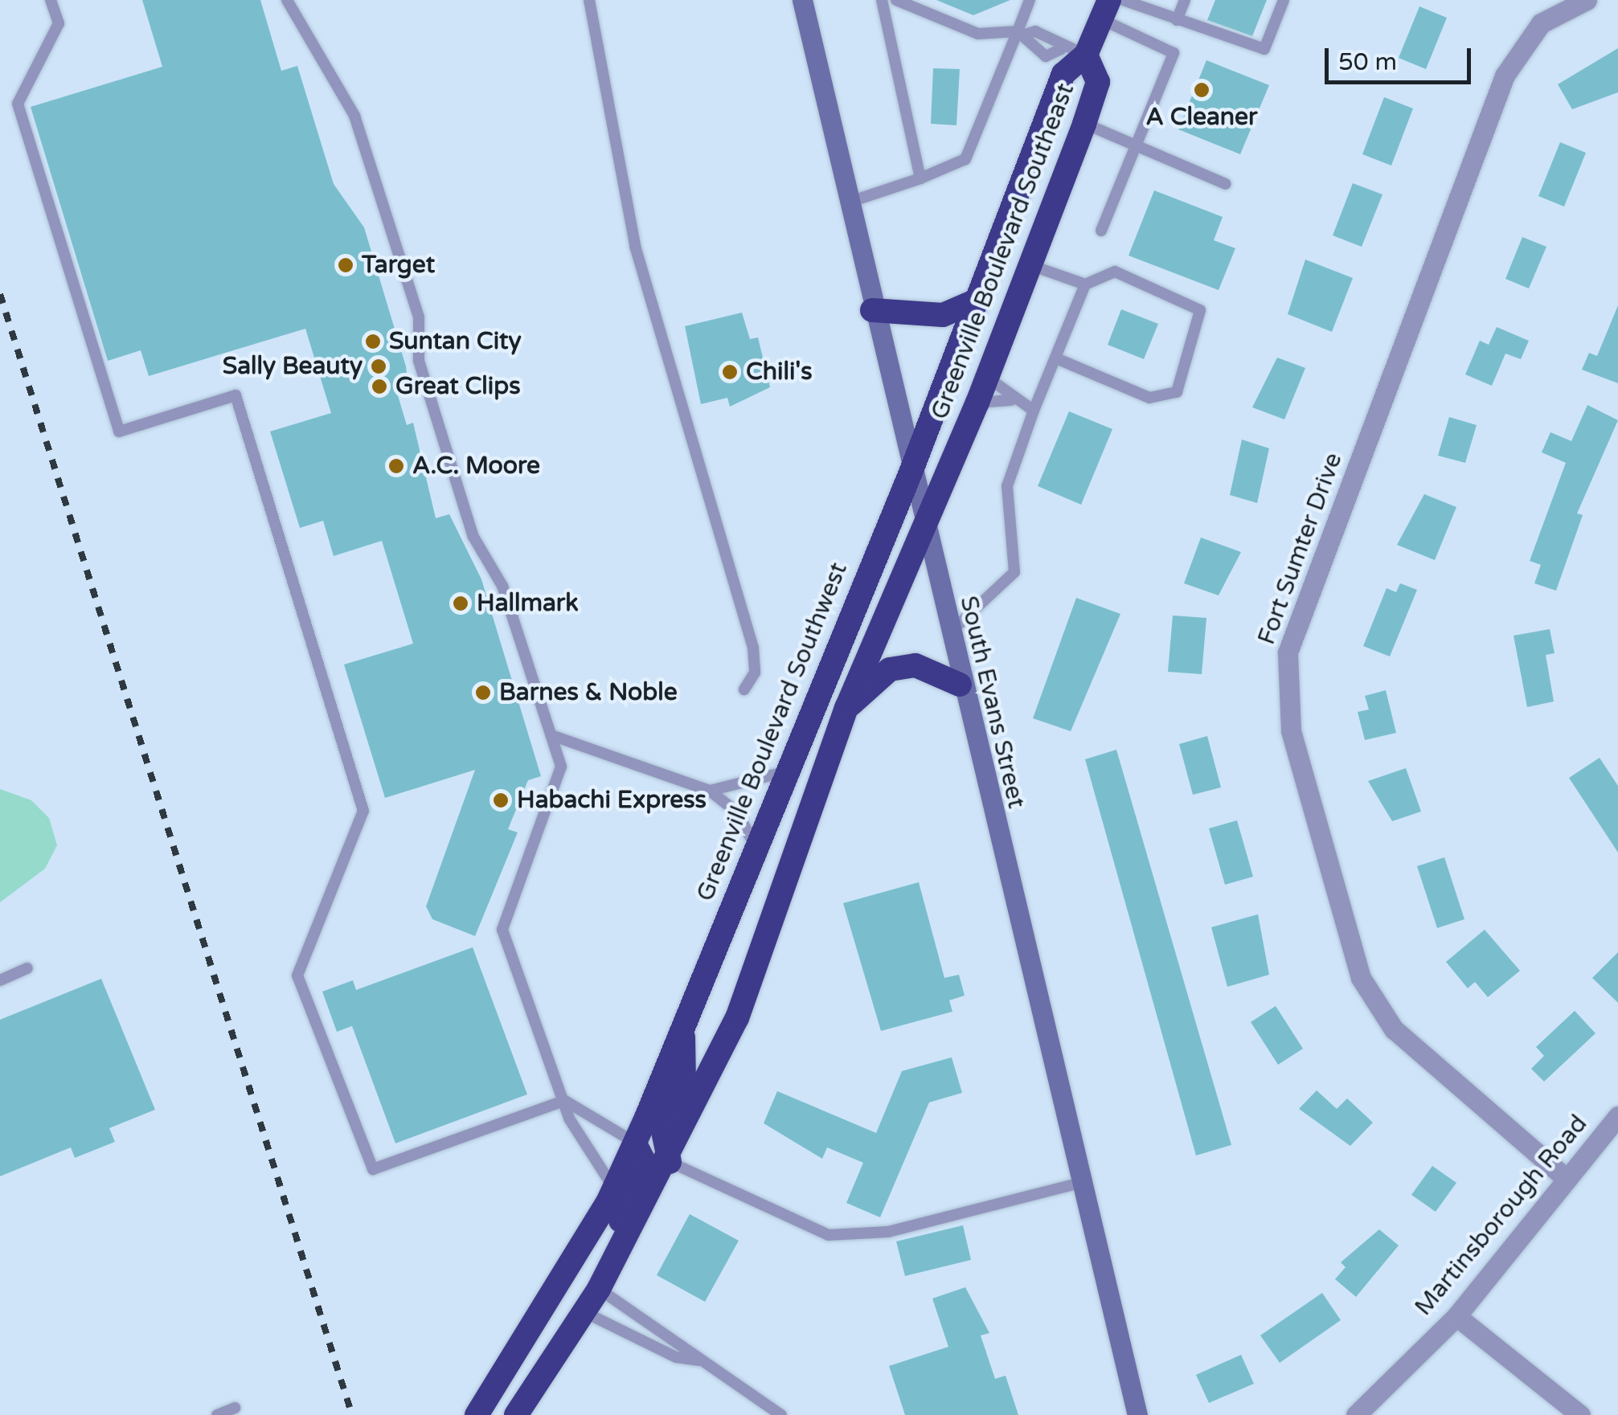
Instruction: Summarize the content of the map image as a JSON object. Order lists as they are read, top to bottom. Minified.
{"streets":{"highway":["Greenville Boulevard Southeast","Greenville Boulevard Southwest"],"main road":["South Evans Street"],"street":["Fort Sumter Drive","Martinsborough Road"]},"crossings":[["Greenville Boulevard Southeast","South Evans Street"],["Greenville Boulevard Southeast","Greenville Boulevard Southwest"],["Fort Sumter Drive","Martinsborough Road"],["South Evans Street","Greenville Boulevard Southwest"]],"places":["A Cleaner","Target","Suntan City","Sally Beauty","Chili's","Great Clips","A.C. Moore","Hallmark","Barnes & Noble","Habachi Express"],"scale_bar":"50 m"}
